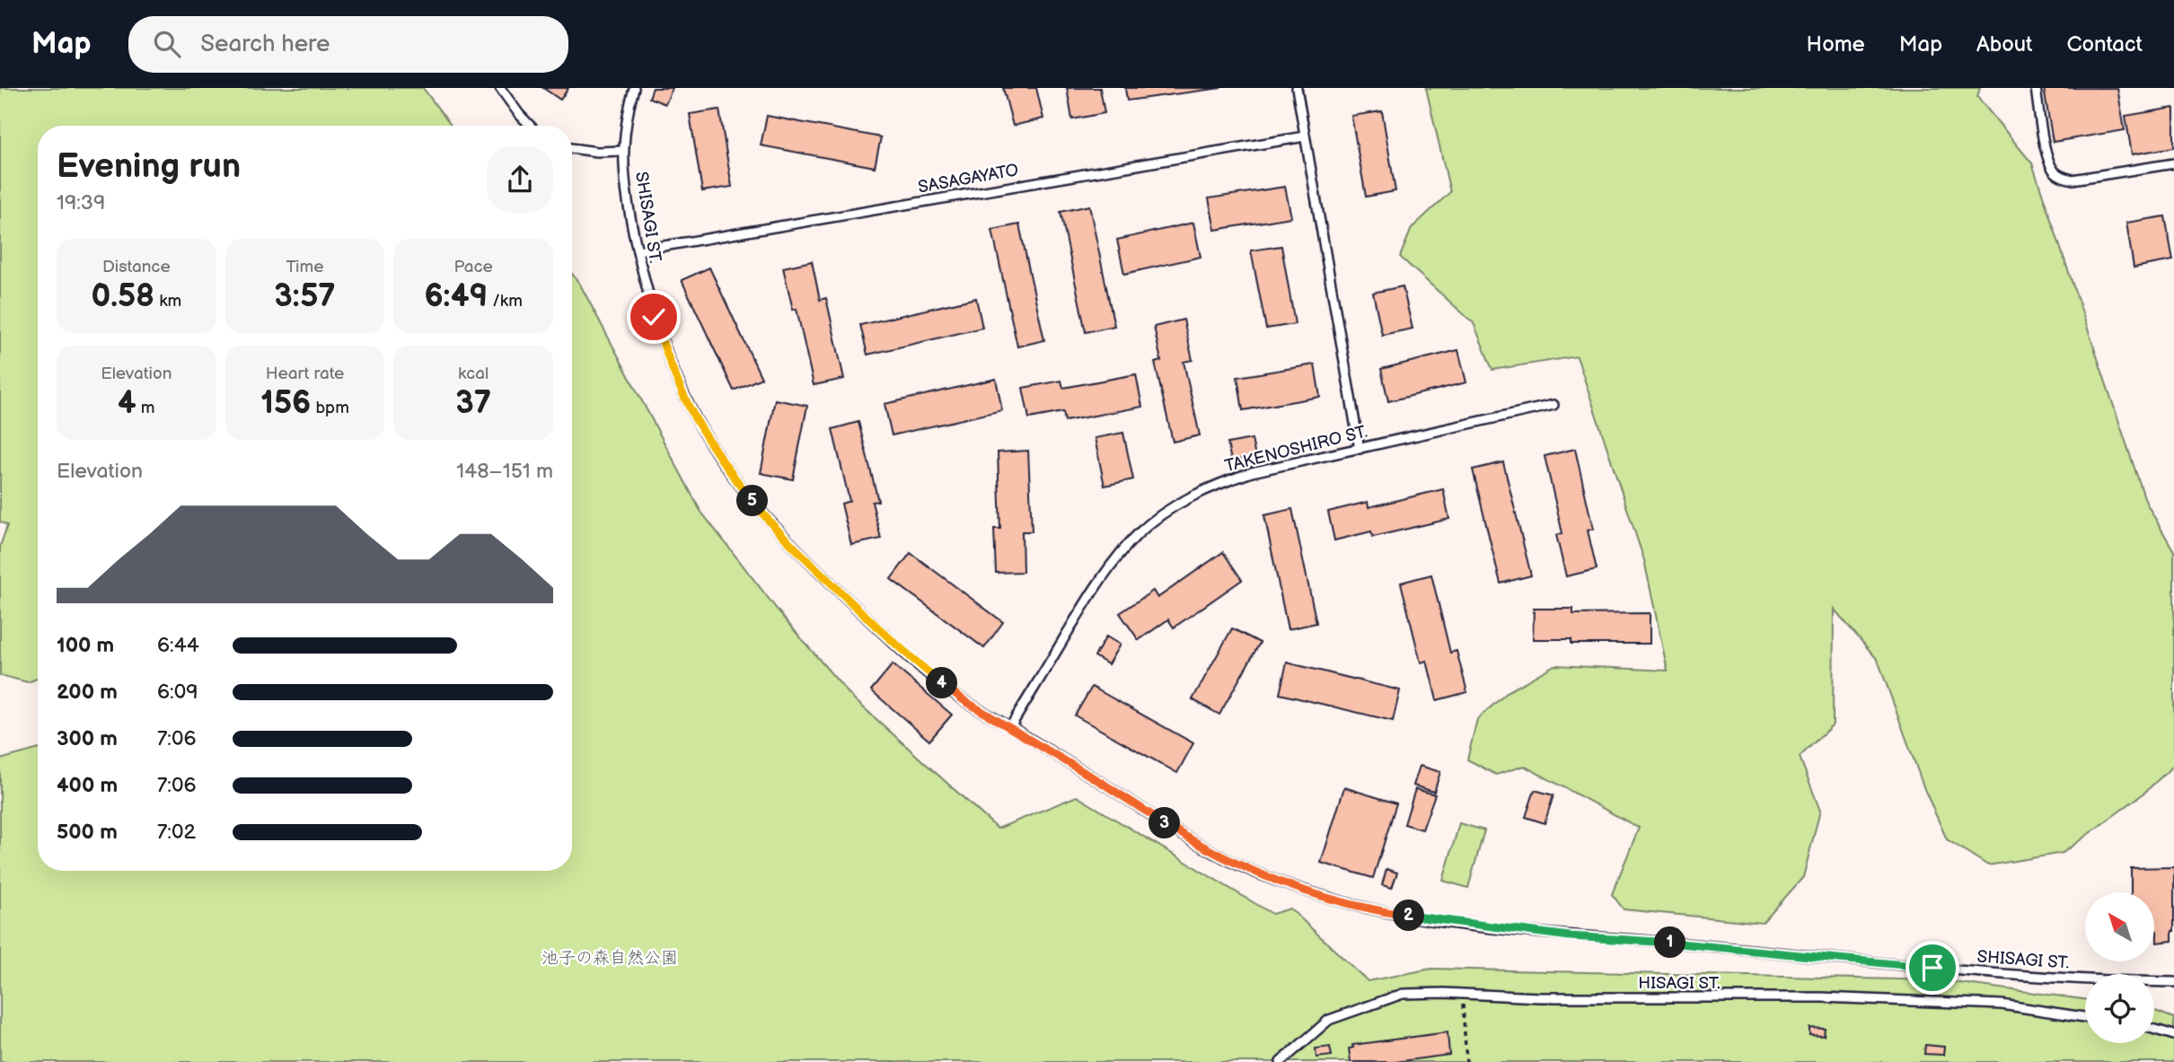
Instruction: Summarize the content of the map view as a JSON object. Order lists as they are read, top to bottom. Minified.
{"streets":{"lane":["SASAGAYATO","SHISAGI ST.","TAKENOSHIRO ST.","HISAGI ST."]},"crossings":[["SASAGAYATO","SHISAGI ST."],["SHISAGI ST.","TAKENOSHIRO ST."]],"parks":["池子の森自然公園"],"north":"top left","page":{"header":"Map","search":"Search here","nav":["Home","Map","About","Contact"],"heading":["Evening run","19:39"],"stats":[["Distance","0.58 km"],["Time","3:57"],["Pace","6:49 /km"],["Elevation","4 m"],["Heart rate","156 bpm"],["kcal","37"]],"chart":["Elevation","148–151 m"],"pins":["5","4","3","2","1"],"list":[{"name":"100 m","note":"6:44"},{"name":"200 m","note":"6:09"},{"name":"300 m","note":"7:06"},{"name":"400 m","note":"7:06"},{"name":"500 m","note":"7:02"}]}}
